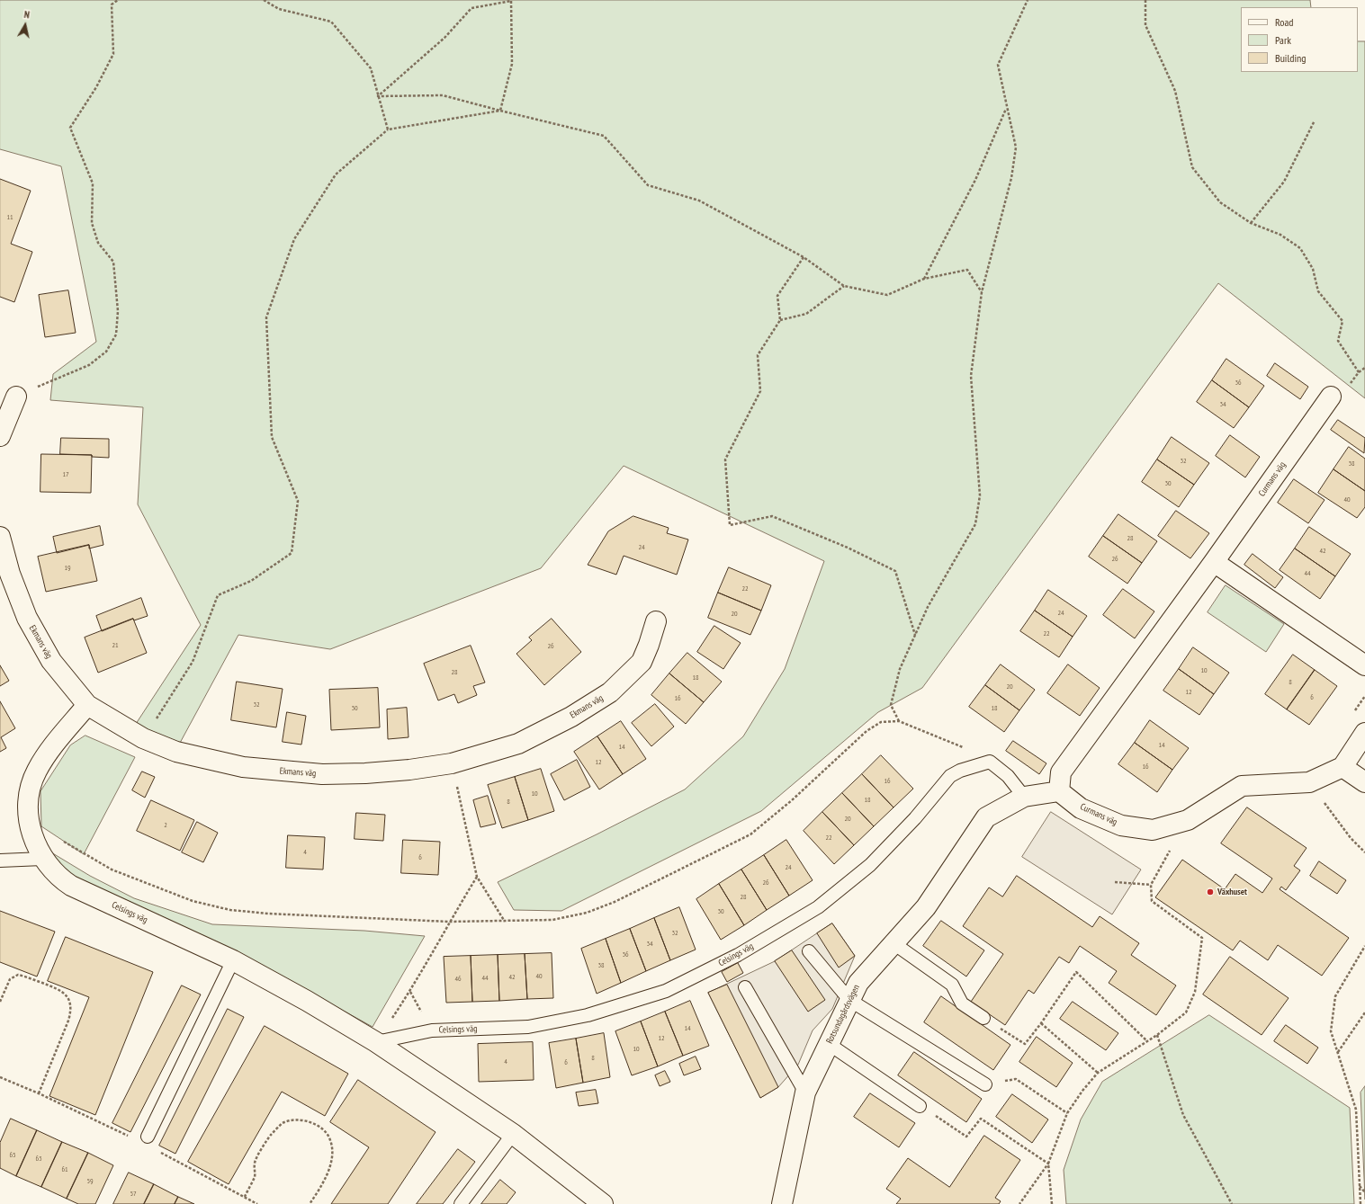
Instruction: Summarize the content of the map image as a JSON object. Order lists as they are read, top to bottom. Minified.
{"streets":{"street":["Curmans väg","Ekmans väg","Celsings väg","Rotsundagårdsvägen"]},"crossings":[["Ekmans väg","Celsings väg"]],"places":["Växhuset"],"house_numbers":["11","36","34","32","38","17","30","40","28","24","42","26","19","44","22","24","20","22","21","26","10","28","18","8","20","12","6","16","32","30","18","14","14","12","16","16","10","18","8","20","2","22","4","6","24","26","28","30","32","34","36","38","40","42","44","46","14","12","10","8","4","6","65","63","61","59","57"],"legend":["Road","Park","Building"],"north":"top"}
